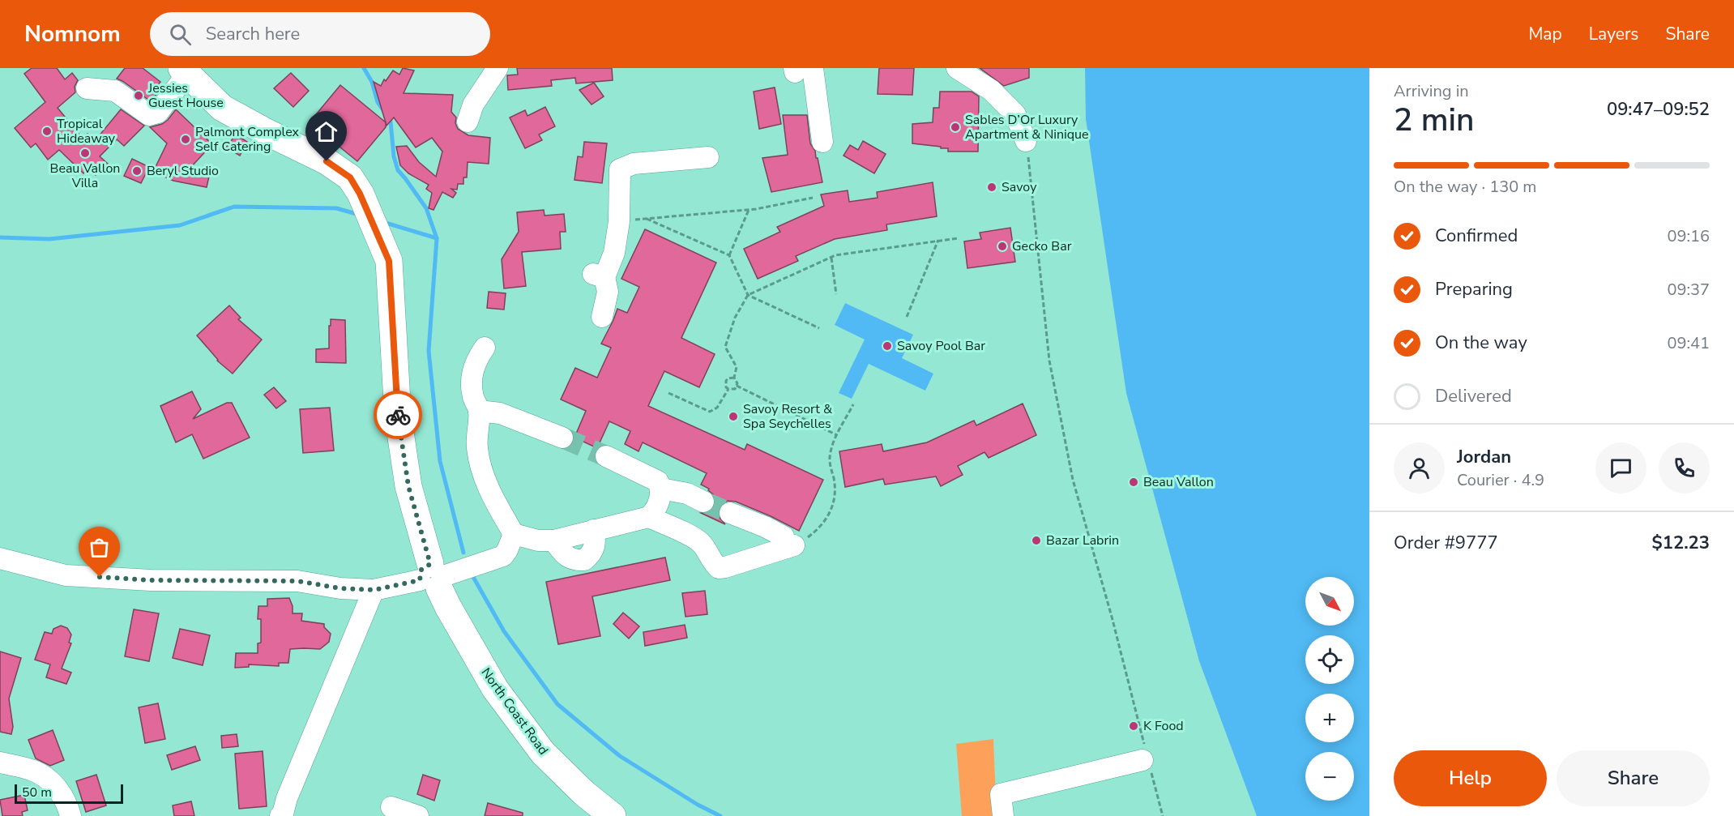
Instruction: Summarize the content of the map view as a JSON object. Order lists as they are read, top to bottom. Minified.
{"streets":{"main road":["North Coast Road"]},"places":["Jessies Guest House","Sables D’Or Luxury Apartment & Ninique","Tropical Hideaway","Palmont Complex Self Catering","Beau Vallon Villa","Beryl Studio","Savoy","Gecko Bar","Savoy Pool Bar","Savoy Resort & Spa Seychelles","Beau Vallon","Bazar Labrin","K Food"],"scale_bar":"50 m","north":"bottom right","page":{"header":"Nomnom","search":"Search here","nav":["Map","Layers","Share"],"heading":["2 min","Arriving in","09:47–09:52"],"panel":["Jordan","Courier · 4.9","Order #9777","$12.23"],"bar":"On the way · 130 m","list":[["Confirmed","09:16"],["Preparing","09:37"],["On the way","09:41"],"Delivered"],"map_buttons":["+","−"],"buttons":["Help","Share"],"scale":"50 m"}}
